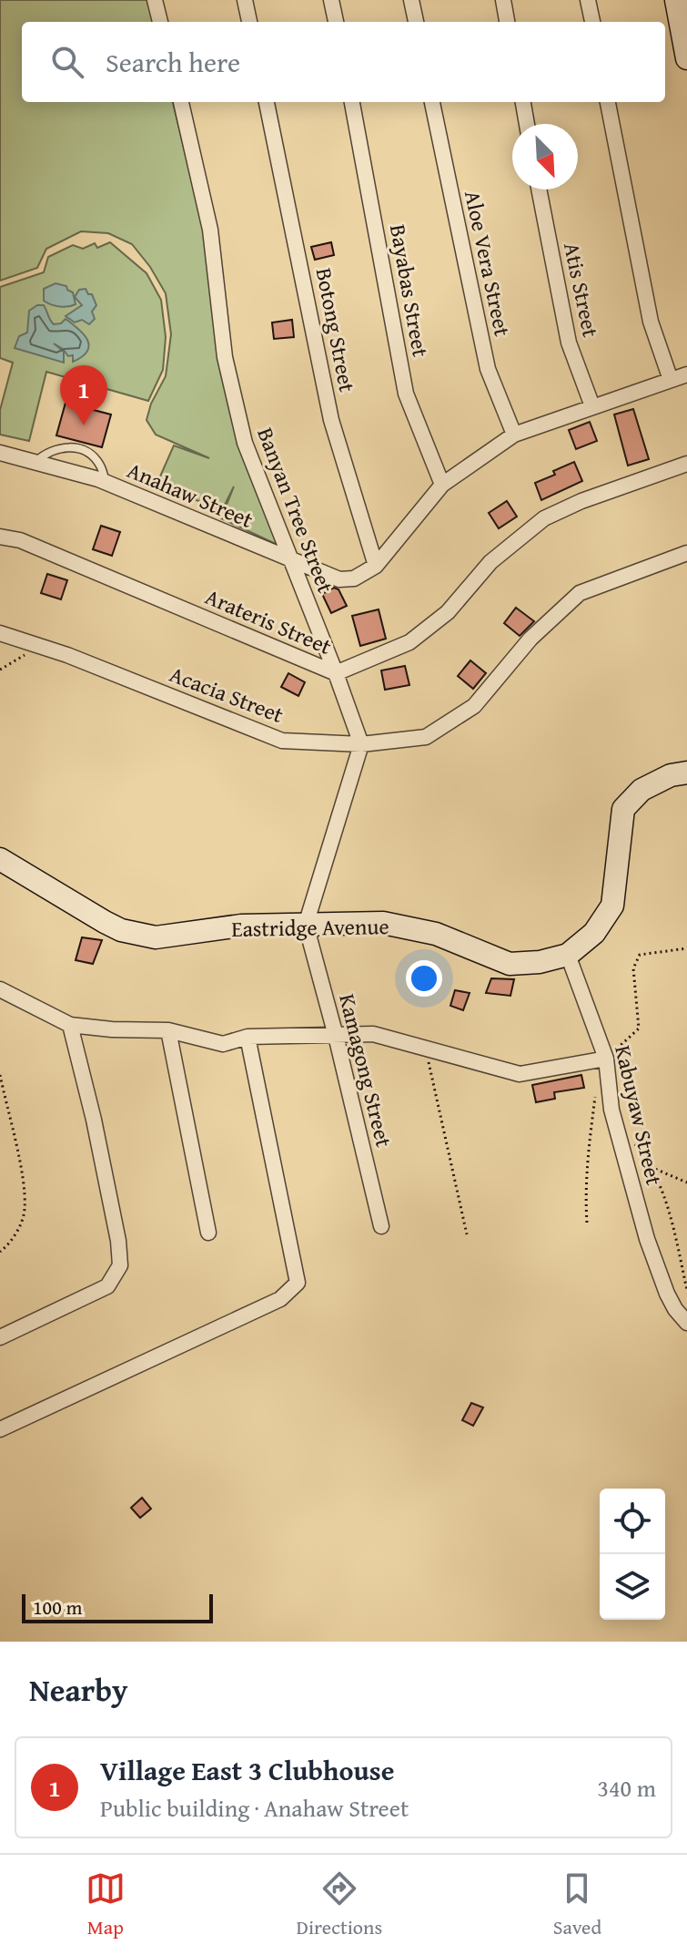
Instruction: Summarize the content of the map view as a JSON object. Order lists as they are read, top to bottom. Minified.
{"streets":{"street":["Aloe Vera Street","Atis Street","Bayabas Street","Botong Street","Anahaw Street","Banyan Tree Street","Arateris Street","Acacia Street","Eastridge Avenue","Kamagong Street","Kabuyaw Street"]},"crossings":[["Aloe Vera Street","Anahaw Street"],["Atis Street","Anahaw Street"],["Bayabas Street","Anahaw Street"],["Botong Street","Anahaw Street"],["Anahaw Street","Banyan Tree Street"],["Banyan Tree Street","Arateris Street"],["Banyan Tree Street","Acacia Street"],["Eastridge Avenue","Kamagong Street"],["Eastridge Avenue","Kabuyaw Street"]],"scale_bar":"100 m","north":"bottom right","page":{"search":"Search here","pins":"1","scale":"100 m","heading":"Nearby","list":[{"mark":"1","name":"Village East 3 Clubhouse","note":"Public building · Anahaw Street","value":"340 m"}],"nav":["Map","Directions","Saved"]}}
